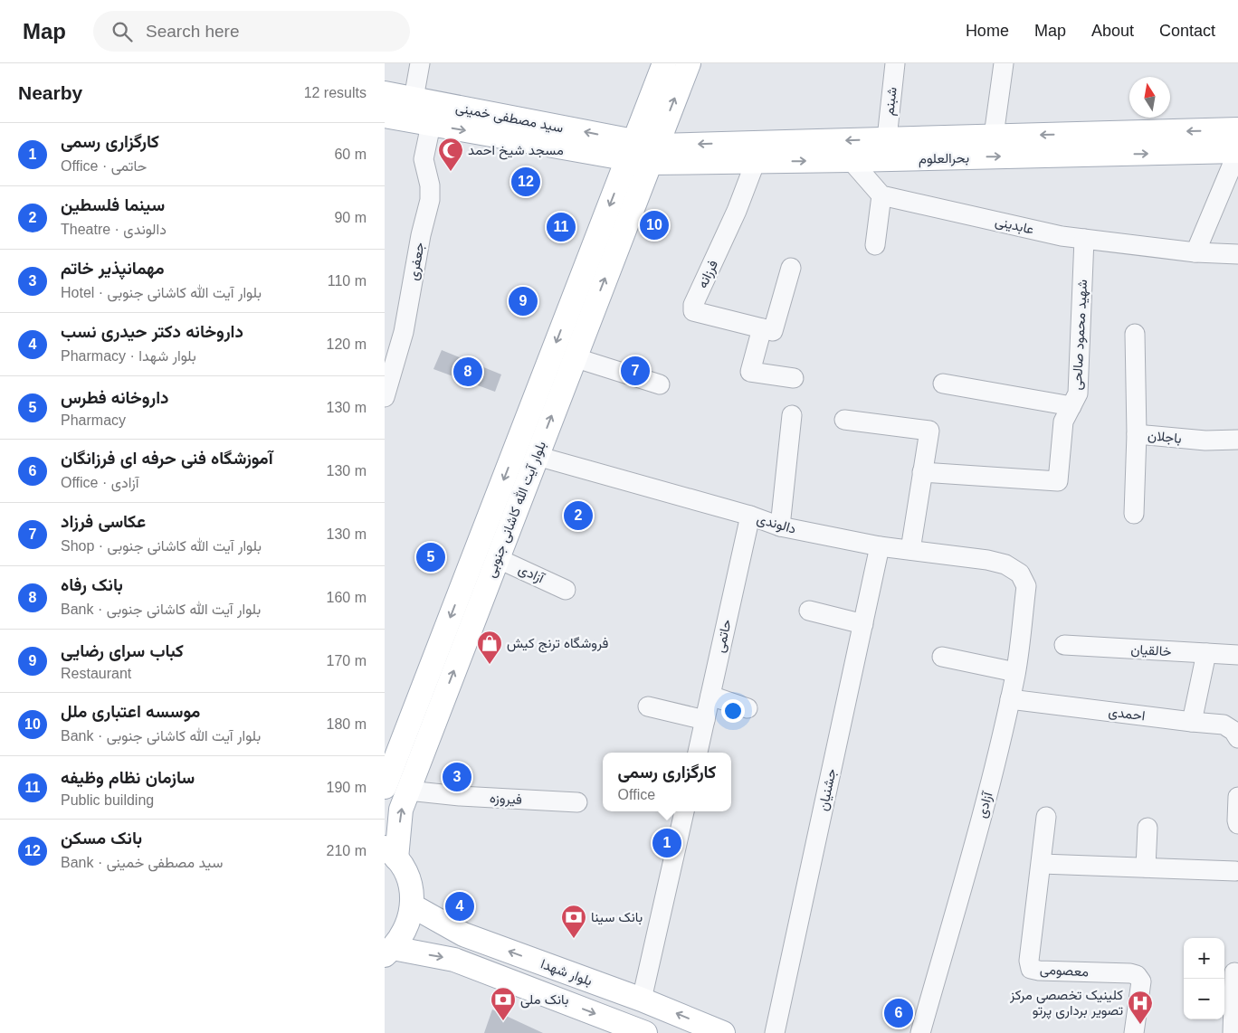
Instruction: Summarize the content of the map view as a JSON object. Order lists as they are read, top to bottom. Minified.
{"streets":{"main road":["سید مصطفی خمینی","بحرالعلوم","بلوار آیت الله کاشانی جنوبی","بلوار شهدا"],"street":["شبنم","عابدینی","جعفری","فرزانه","شهید محمود صالحی","باجلان","دالوندی","آزادی","حاتمی","خالقیان","احمدی","جشنیان","فیروزه","معصومی"]},"crossings":[["شبنم","بحرالعلوم"],["سید مصطفی خمینی","جعفری"],["سید مصطفی خمینی","بلوار آیت الله کاشانی جنوبی"],["بحرالعلوم","فرزانه"],["بحرالعلوم","بلوار آیت الله کاشانی جنوبی"],["عابدینی","شهید محمود صالحی"],["بلوار آیت الله کاشانی جنوبی","دالوندی"],["بلوار آیت الله کاشانی جنوبی","آزادی"],["بلوار آیت الله کاشانی جنوبی","فیروزه"],["دالوندی","آزادی"],["دالوندی","حاتمی"],["دالوندی","جشنیان"],["آزادی","احمدی"]],"places":{"mosque":["مسجد شیخ احمد"],"shop":["فروشگاه ترنج کیش"],"bank":["بانک سینا","بانک ملی"],"hospital":["کلینیک تخصصی مرکز تصویر برداری پرتو"]},"north":"top","page":{"header":"Map","search":"Search here","nav":["Home","Map","About","Contact"],"heading":["Nearby","12 results"],"list":[{"mark":"1","name":"کارگزاری رسمی","note":"Office · حاتمی","value":"60 m"},{"mark":"2","name":"سینما فلسطین","note":"Theatre · دالوندی","value":"90 m"},{"mark":"3","name":"مهمانپذیر خاتم","note":"Hotel · بلوار آیت الله کاشانی جنوبی","value":"110 m"},{"mark":"4","name":"داروخانه دکتر حیدری نسب","note":"Pharmacy · بلوار شهدا","value":"120 m"},{"mark":"5","name":"داروخانه فطرس","note":"Pharmacy","value":"130 m"},{"mark":"6","name":"آموزشگاه فنی حرفه ای فرزانگان","note":"Office · آزادی","value":"130 m"},{"mark":"7","name":"عکاسی فرزاد","note":"Shop · بلوار آیت الله کاشانی جنوبی","value":"130 m"},{"mark":"8","name":"بانک رفاه","note":"Bank · بلوار آیت الله کاشانی جنوبی","value":"160 m"},{"mark":"9","name":"کباب سرای رضایی","note":"Restaurant","value":"170 m"},{"mark":"10","name":"موسسه اعتباری ملل","note":"Bank · بلوار آیت الله کاشانی جنوبی","value":"180 m"},{"mark":"11","name":"سازمان نظام وظیفه","note":"Public building","value":"190 m"},{"mark":"12","name":"بانک مسکن","note":"Bank · سید مصطفی خمینی","value":"210 m"}],"pins":["12","10","11","9","7","8","2","5","3","1","4","6"],"popup":["کارگزاری رسمی","Office"],"map_buttons":["+","−"]}}
